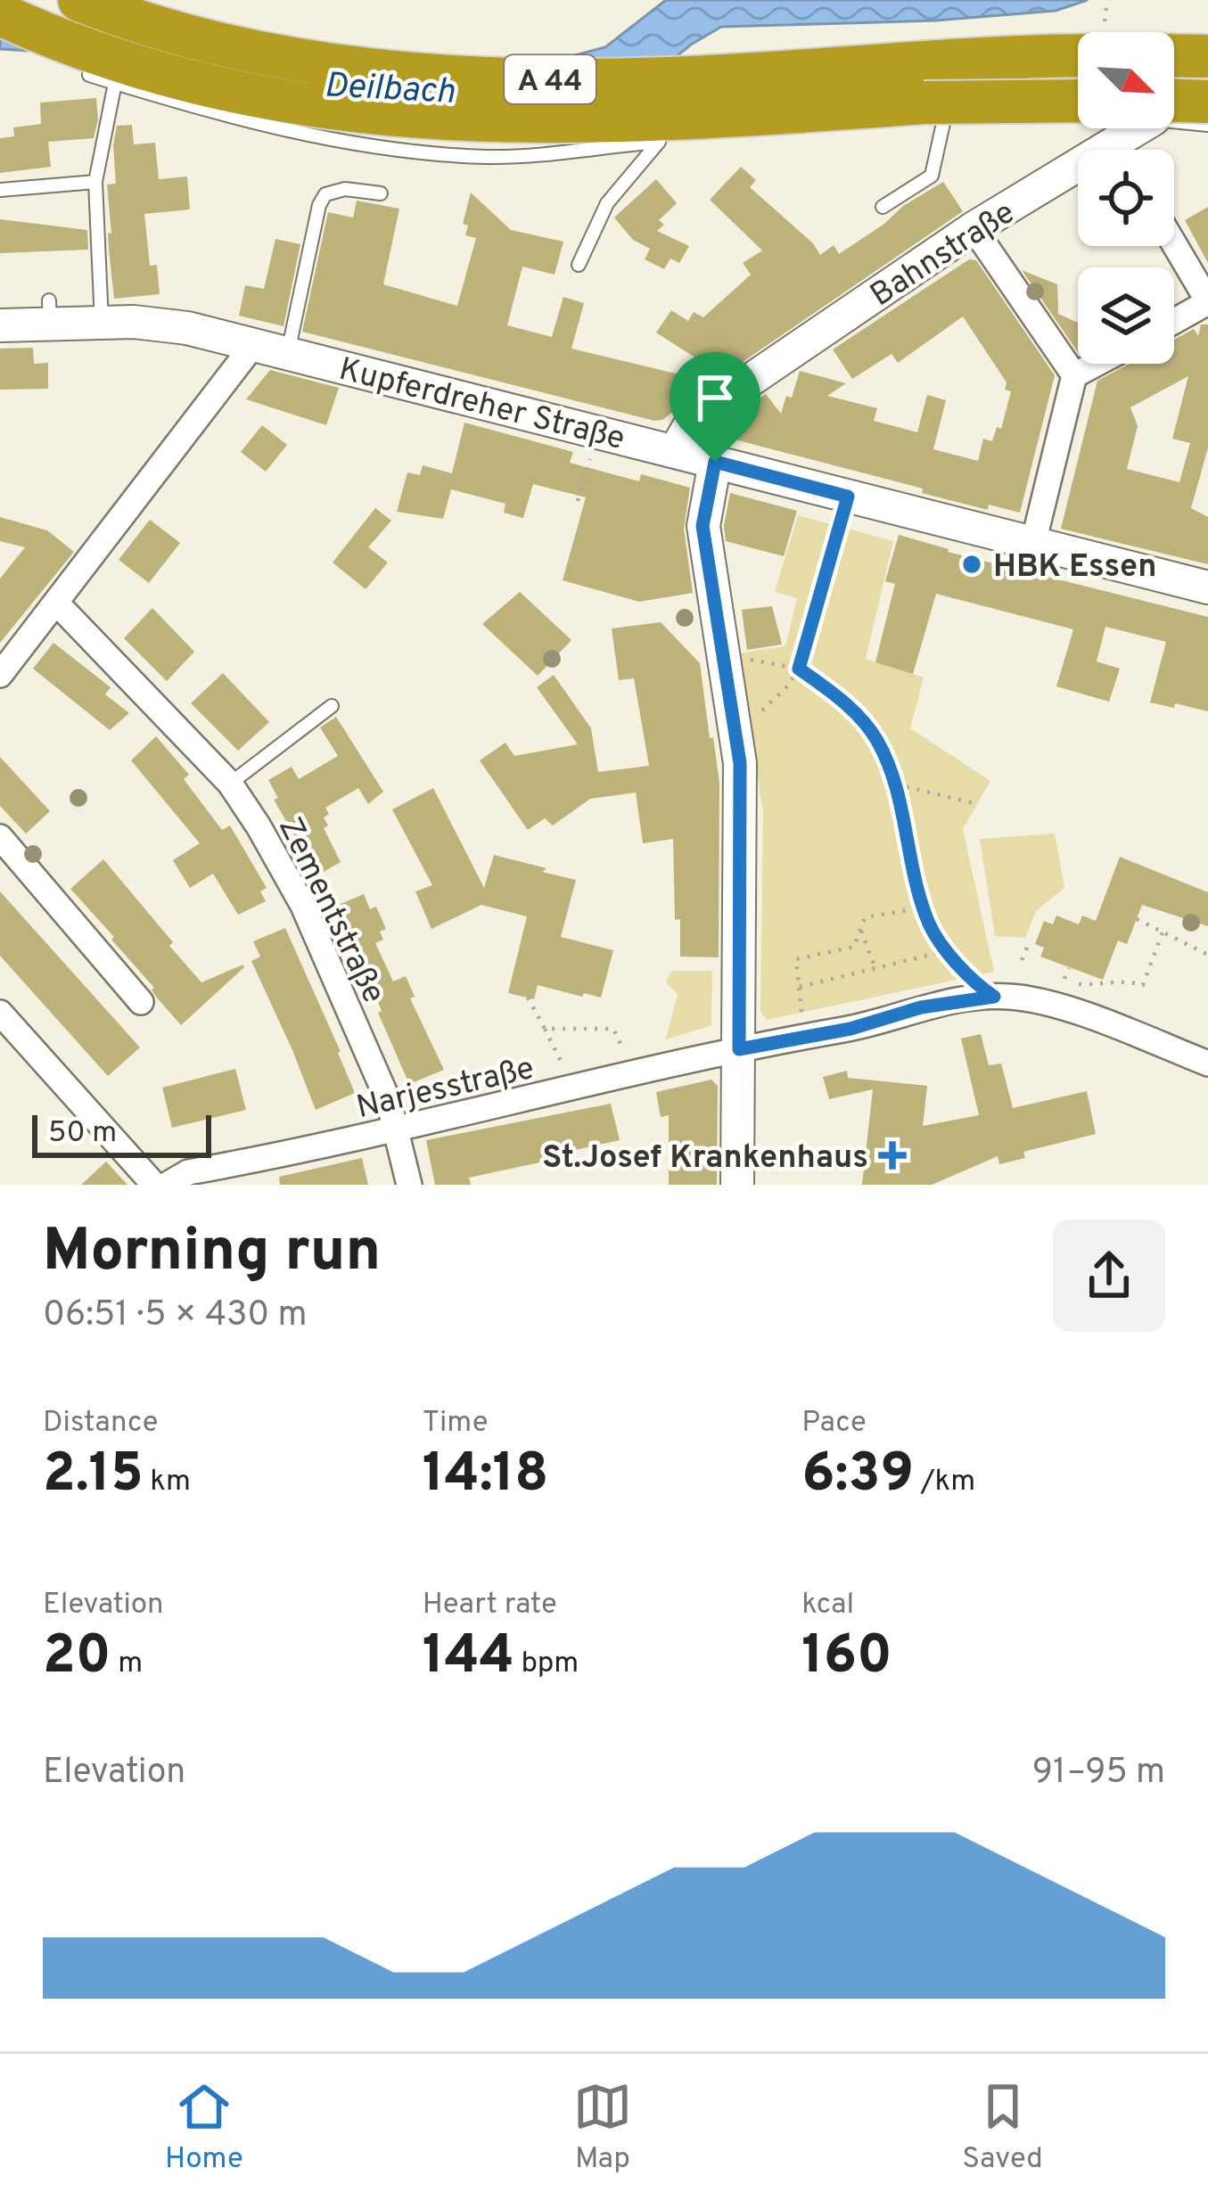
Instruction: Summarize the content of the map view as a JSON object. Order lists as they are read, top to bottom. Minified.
{"streets":{"highway":["A 44"],"street":["Bahnstraße","Kupferdreher Straße","Zementstraße","Narjesstraße"]},"crossings":[["Bahnstraße","Kupferdreher Straße"],["Zementstraße","Narjesstraße"]],"water":["Deilbach"],"places":{"other":["HBK Essen"],"health":["St.Josef Krankenhaus"]},"scale_bar":"50 m","north":"bottom right","page":{"scale":"50 m","heading":["Morning run","06:51 · 5 × 430 m"],"stats":[["Distance","2.15 km"],["Time","14:18"],["Pace","6:39 /km"],["Elevation","20 m"],["Heart rate","144 bpm"],["kcal","160"]],"chart":["Elevation","91–95 m"],"tabs":["Home","Map","Saved"]}}
